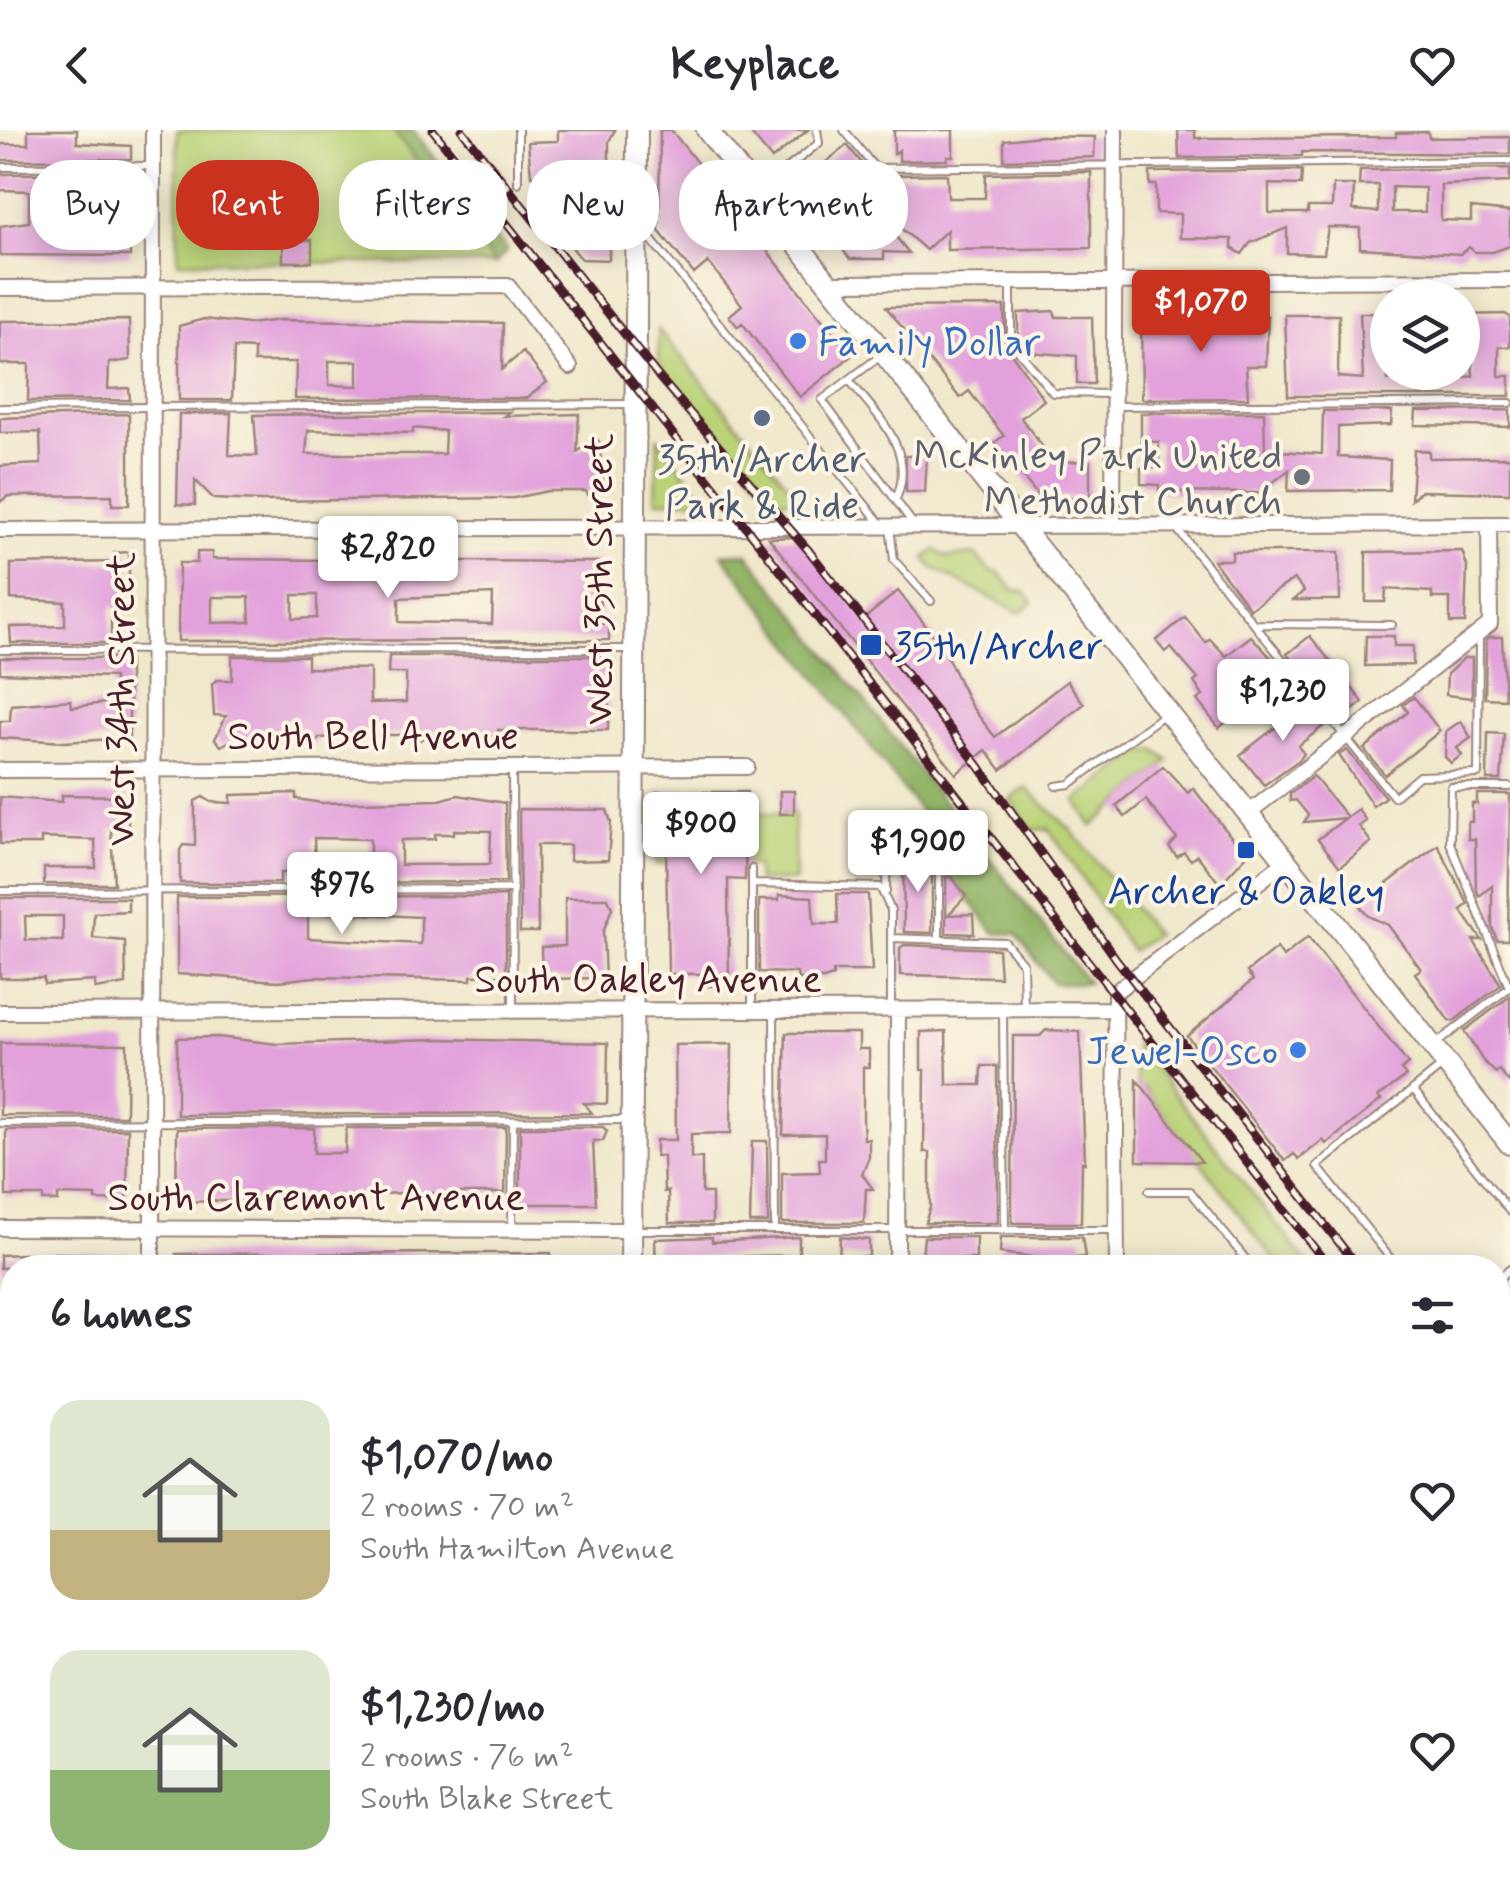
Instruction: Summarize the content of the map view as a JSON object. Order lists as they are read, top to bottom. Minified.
{"streets":{"main road":["West 35th Street"],"street":["West 34th Street","South Bell Avenue","South Oakley Avenue","South Claremont Avenue"]},"crossings":[["West 35th Street","South Bell Avenue"],["West 35th Street","South Oakley Avenue"],["West 35th Street","South Claremont Avenue"],["West 34th Street","South Bell Avenue"],["West 34th Street","South Oakley Avenue"],["West 34th Street","South Claremont Avenue"]],"places":{"other":["Family Dollar","35th/Archer Park & Ride","McKinley Park United Methodist Church","Jewel-Osco"],"transit":["35th/Archer","Archer & Oakley"]},"page":{"header":"Keyplace","chip":["Buy","Rent","Filters","New","Apartment"],"price":["$1,070","$2,820","$1,230","$900","$1,900","$976"],"heading":"6 homes","list":[{"name":"$1,070/mo","note":"2 rooms · 70 m² · South Hamilton Avenue"},{"name":"$1,230/mo","note":"2 rooms · 76 m² · South Blake Street"}]}}
